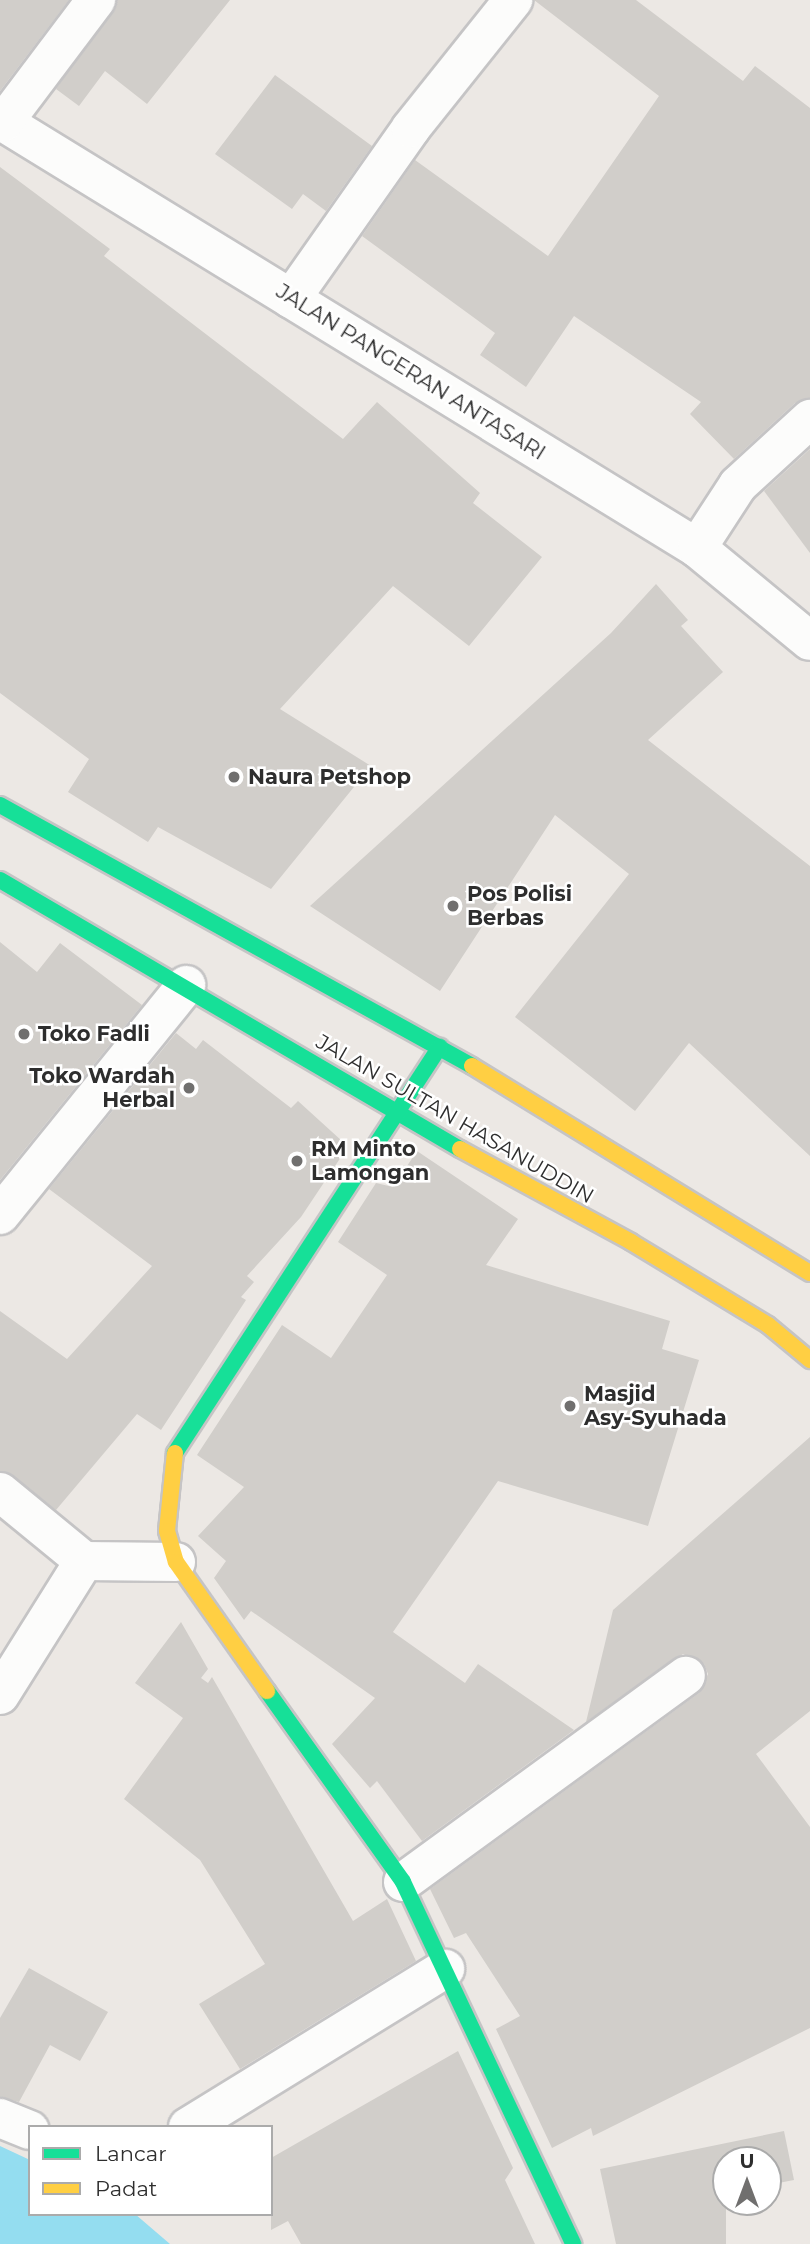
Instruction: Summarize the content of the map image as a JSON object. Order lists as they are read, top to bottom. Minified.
{"streets":{"street":["JALAN PANGERAN ANTASARI","JALAN SULTAN HASANUDDIN"]},"places":["Naura Petshop","Pos Polisi Berbas","Toko Fadli","Toko Wardah Herbal","RM Minto Lamongan","Masjid Asy-Syuhada"],"legend":["Lancar","Padat"],"north":"top"}
